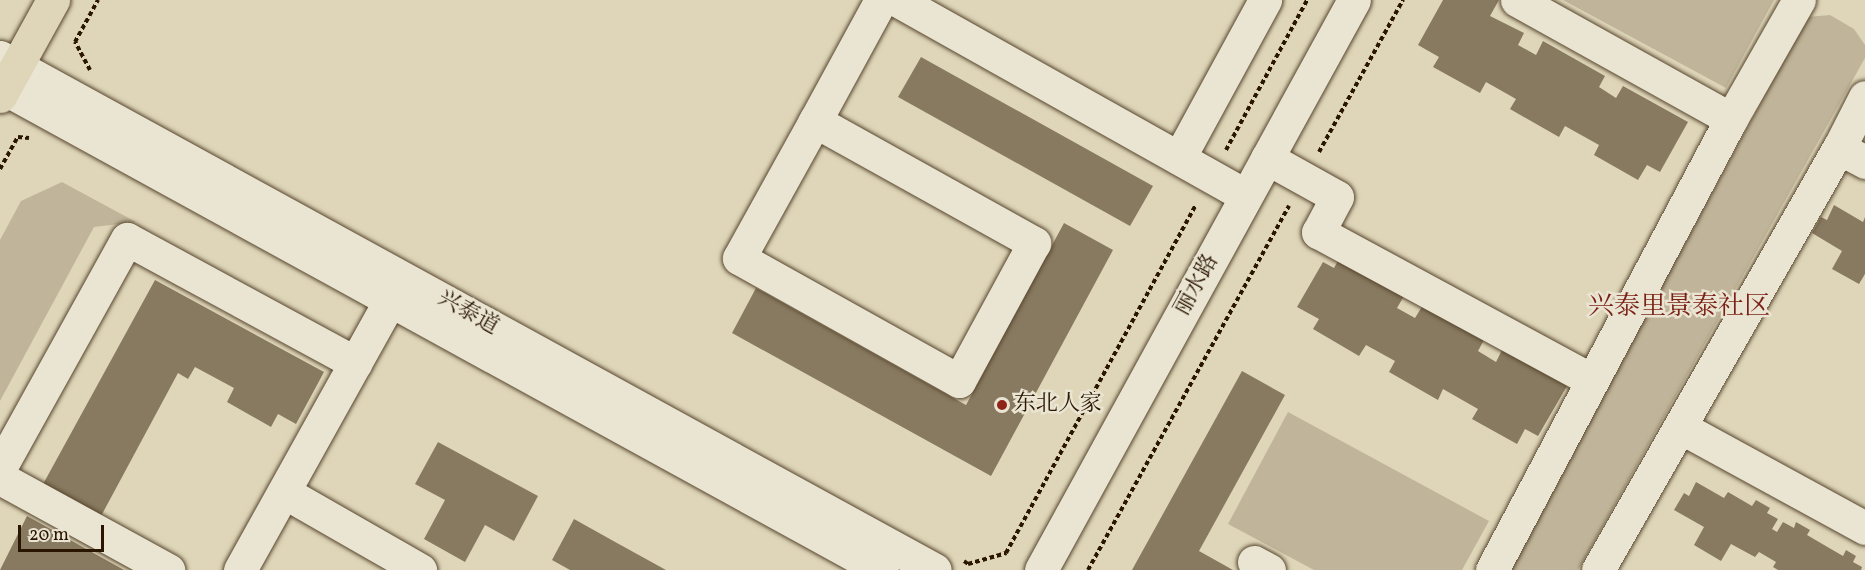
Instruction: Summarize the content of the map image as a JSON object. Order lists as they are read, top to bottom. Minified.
{"streets":{"street":["丽水路","兴泰道"]},"districts":["兴泰里景泰社区"],"places":["东北人家"],"scale_bar":"20 m"}
